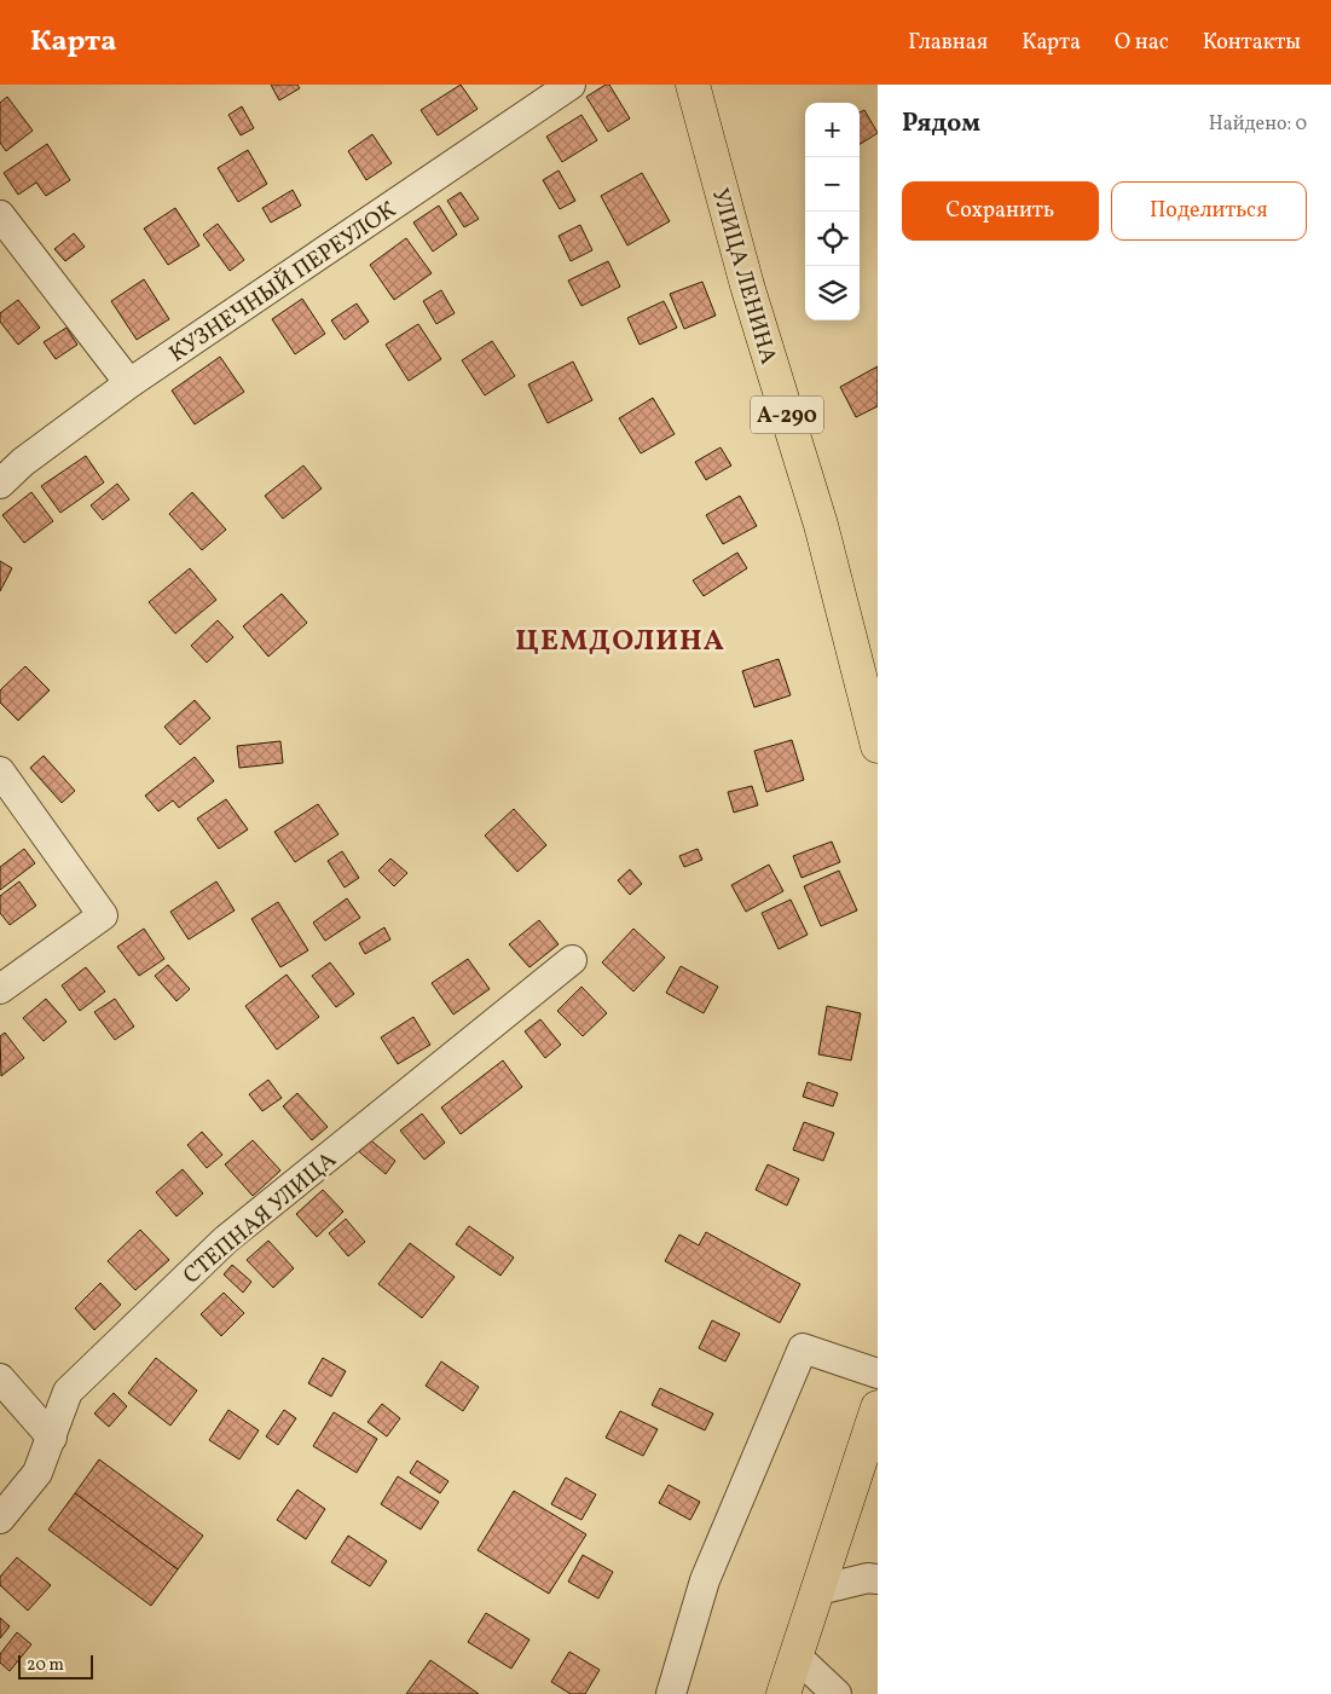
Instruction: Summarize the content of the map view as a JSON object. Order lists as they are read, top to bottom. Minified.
{"streets":{"highway":["УЛИЦА ЛЕНИНА","А-290"],"street":["КУЗНЕЧНЫЙ ПЕРЕУЛОК","СТЕПНАЯ УЛИЦА"]},"districts":["ЦЕМДОЛИНА"],"scale_bar":"20 m","page":{"header":"Карта","nav":["Главная","Карта","О нас","Контакты"],"heading":["Рядом","Найдено: 0"],"map_buttons":["+","−"],"buttons":["Сохранить","Поделиться"],"scale":"20 m"}}
